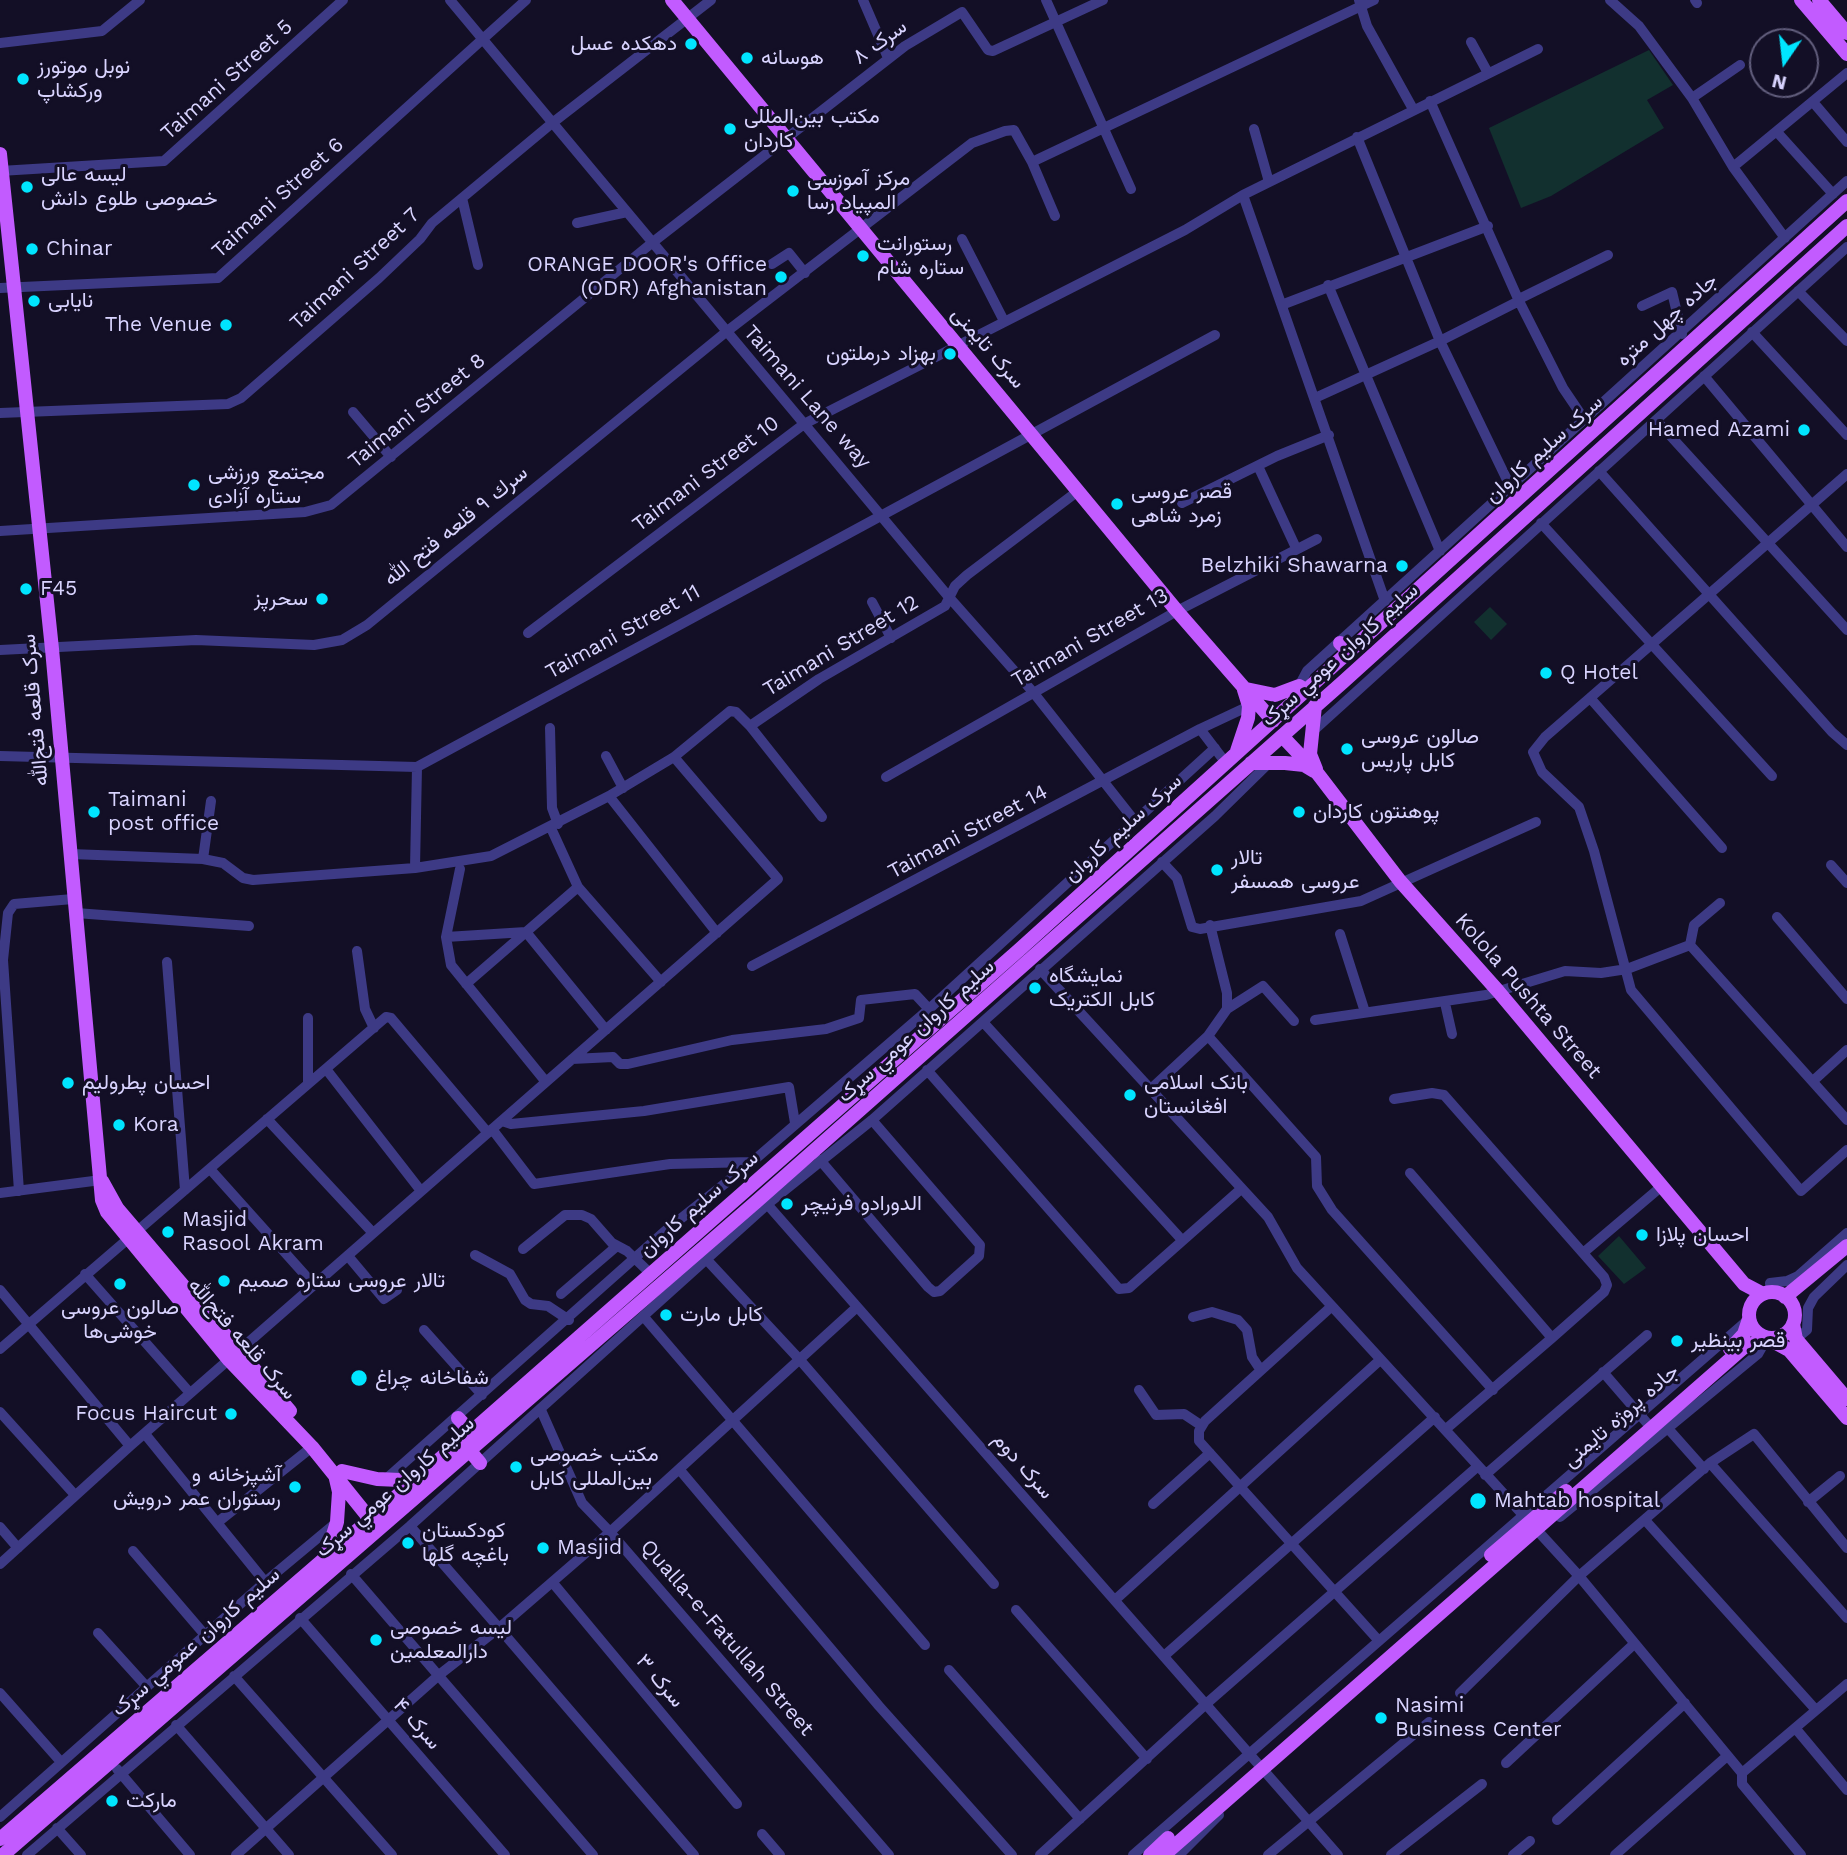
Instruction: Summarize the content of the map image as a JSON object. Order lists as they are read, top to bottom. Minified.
{"streets":{"main road":["سرک تایمنی","سرک سلیم کاروان","سلیم کاروان عومي سړک","سرک قلعه فتح‌الله","Kolola Pushta Street","جاده پروژه تایمنی","سلیم کاروان عمومي سړک"],"street":["سرک ۸","Taimani Street 5","Taimani Street 6","Taimani Street 7","جاده چهل متره","Taimani Lane way","Taimani Street 8","Taimani Street 10","سرك ٩ قلعه فتح الله","Taimani Street 11","Taimani Street 13","Taimani Street 12","Taimani Street 14","سرک دوم","Qualla-e-Fatullah Street","سرک ۳","سرک ۴"]},"crossings":[["سرک ۸","سرک تایمنی"],["سرک ۸","Taimani Street 8"],["Taimani Street 5","سرک قلعه فتح‌الله"],["Taimani Street 6","Taimani Lane way"],["Taimani Street 6","سرک قلعه فتح‌الله"],["Taimani Street 7","سرک تایمنی"],["Taimani Street 7","Taimani Lane way"],["Taimani Street 7","سرک قلعه فتح‌الله"],["جاده چهل متره","سرک سلیم کاروان"],["سرک تایمنی","Taimani Street 8"],["سرک تایمنی","سرک سلیم کاروان"],["سرک تایمنی","Taimani Street 10"],["سرک تایمنی","سرك ٩ قلعه فتح الله"],["سرک تایمنی","Taimani Street 11"],["سرک تایمنی","Taimani Street 13"],["سرک تایمنی","Taimani Street 12"],["Taimani Lane way","Taimani Street 8"],["Taimani Lane way","Taimani Street 10"],["Taimani Lane way","سرك ٩ قلعه فتح الله"],["Taimani Lane way","Taimani Street 11"],["Taimani Lane way","Taimani Street 13"],["Taimani Lane way","Taimani Street 12"],["Taimani Lane way","Taimani Street 14"],["Taimani Street 8","سرک قلعه فتح‌الله"],["سرک سلیم کاروان","سلیم کاروان عومي سړک"],["سرک سلیم کاروان","سرک دوم"],["سرک سلیم کاروان","سلیم کاروان عمومي سړک"],["سرك ٩ قلعه فتح الله","سرک قلعه فتح‌الله"],["Taimani Street 11","سرک قلعه فتح‌الله"],["سلیم کاروان عومي سړک","سرک قلعه فتح‌الله"],["سلیم کاروان عومي سړک","Kolola Pushta Street"],["سلیم کاروان عومي سړک","سرک دوم"],["سرک قلعه فتح‌الله","سلیم کاروان عمومي سړک"],["جاده پروژه تایمنی","سرک دوم"],["Qualla-e-Fatullah Street","سرک ۳"],["Qualla-e-Fatullah Street","سرک ۴"]],"places":["دهکده عسل","هوسانه","نوبل موتورز ورکشاپ","مکتب بین‌المللی کاردان","لیسه عالی خصوصی طلوع دانش","مرکز آموزسی المپیاد رسا","Chinar","رستورانت ستاره شام","ORANGE DOOR's Office (ODR) Afghanistan","نایابی","The Venue","بهزاد درملتون","Hamed Azami","مجتمع ورزشی ستاره آزادی","قصر عروسی زمرد شاهی","Belzhiki Shawarna","F45","سحرپز","Q Hotel","صالون عروسی کابل پاریس","Taimani post office","پوهنتون کاردان","تالار عروسی همسفر","نمایشگاه کابل الکتریک","احسان پطرولیم","بانک اسلامی افغانستان","Kora","الدورادو فرنیچر","Masjid Rasool Akram","احسان پلازا","تالار عروسی ستاره صمیم","صالون عروسی خوشی‌ها","کابل مارت","قصر بینظیر","شفاخانه چراغ","Focus Haircut","مکتب خصوصی بین‌المللی کابل","آشپزخانه و رستوران عمر درویش","Mahtab hospital","کودکستان باغچه گلها","Masjid","لیسه خصوصی دارالمعلمین","Nasimi Business Center","مارکت"],"north":"bottom"}
